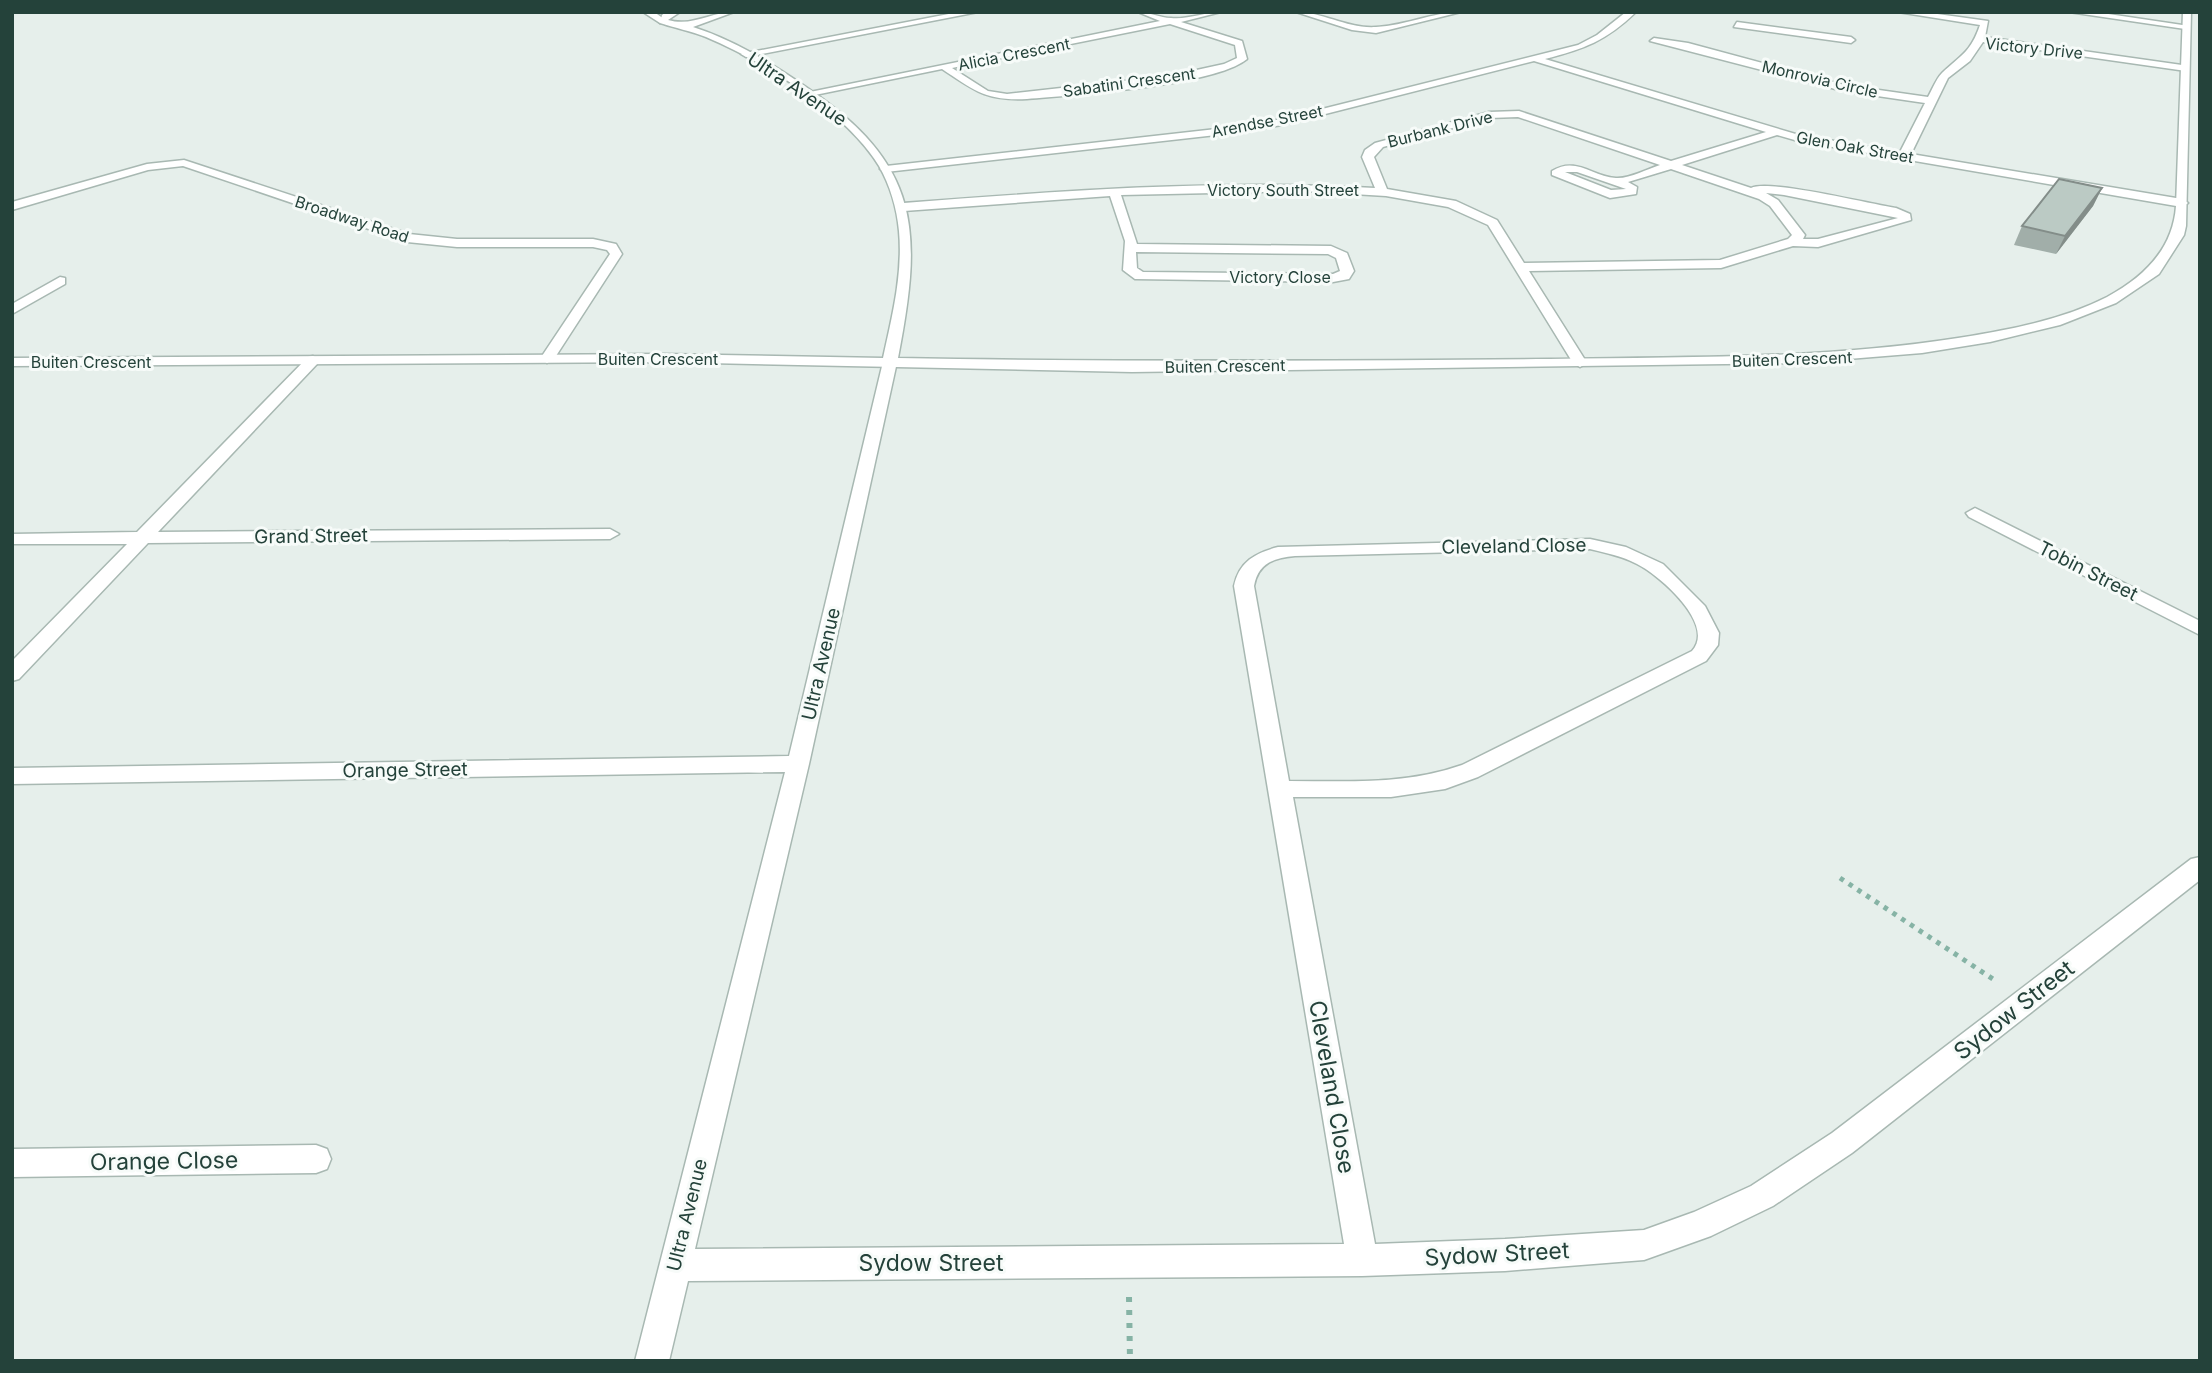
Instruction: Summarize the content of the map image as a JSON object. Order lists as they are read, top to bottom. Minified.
{"streets":{"street":["Victory Drive","Alicia Crescent","Monrovia Circle","Sabatini Crescent","Ultra Avenue","Arendse Street","Burbank Drive","Glen Oak Street","Victory South Street","Broadway Road","Victory Close","Buiten Crescent","Grand Street","Cleveland Close","Tobin Street","Orange Street","Sydow Street","Orange Close"]},"crossings":[["Victory Drive","Monrovia Circle"],["Victory Drive","Glen Oak Street"],["Victory Drive","Buiten Crescent"],["Alicia Crescent","Sabatini Crescent"],["Alicia Crescent","Ultra Avenue"],["Ultra Avenue","Arendse Street"],["Ultra Avenue","Victory South Street"],["Ultra Avenue","Buiten Crescent"],["Ultra Avenue","Orange Street"],["Ultra Avenue","Sydow Street"],["Arendse Street","Glen Oak Street"],["Burbank Drive","Victory South Street"],["Glen Oak Street","Buiten Crescent"],["Victory South Street","Victory Close"],["Victory South Street","Buiten Crescent"],["Broadway Road","Buiten Crescent"],["Cleveland Close","Sydow Street"]]}
